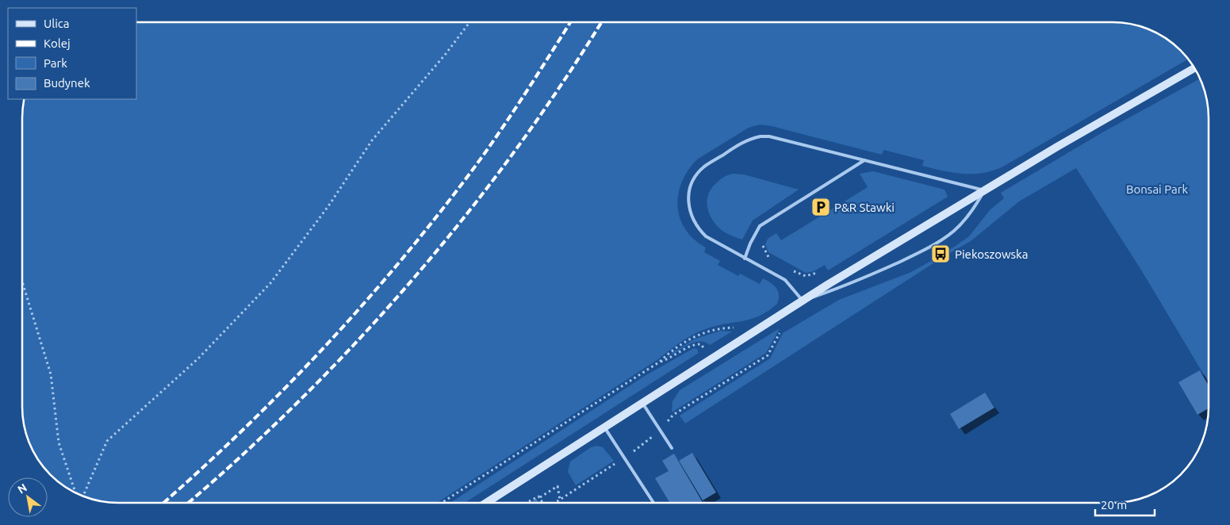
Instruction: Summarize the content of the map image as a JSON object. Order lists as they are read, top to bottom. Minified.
{"parks":["Bonsai Park"],"places":{"parking":["P&R Stawki"],"bus stop":["Piekoszowska"]},"legend":["Ulica","Kolej","Park","Budynek"],"scale_bar":"20 m","north":"top left"}
